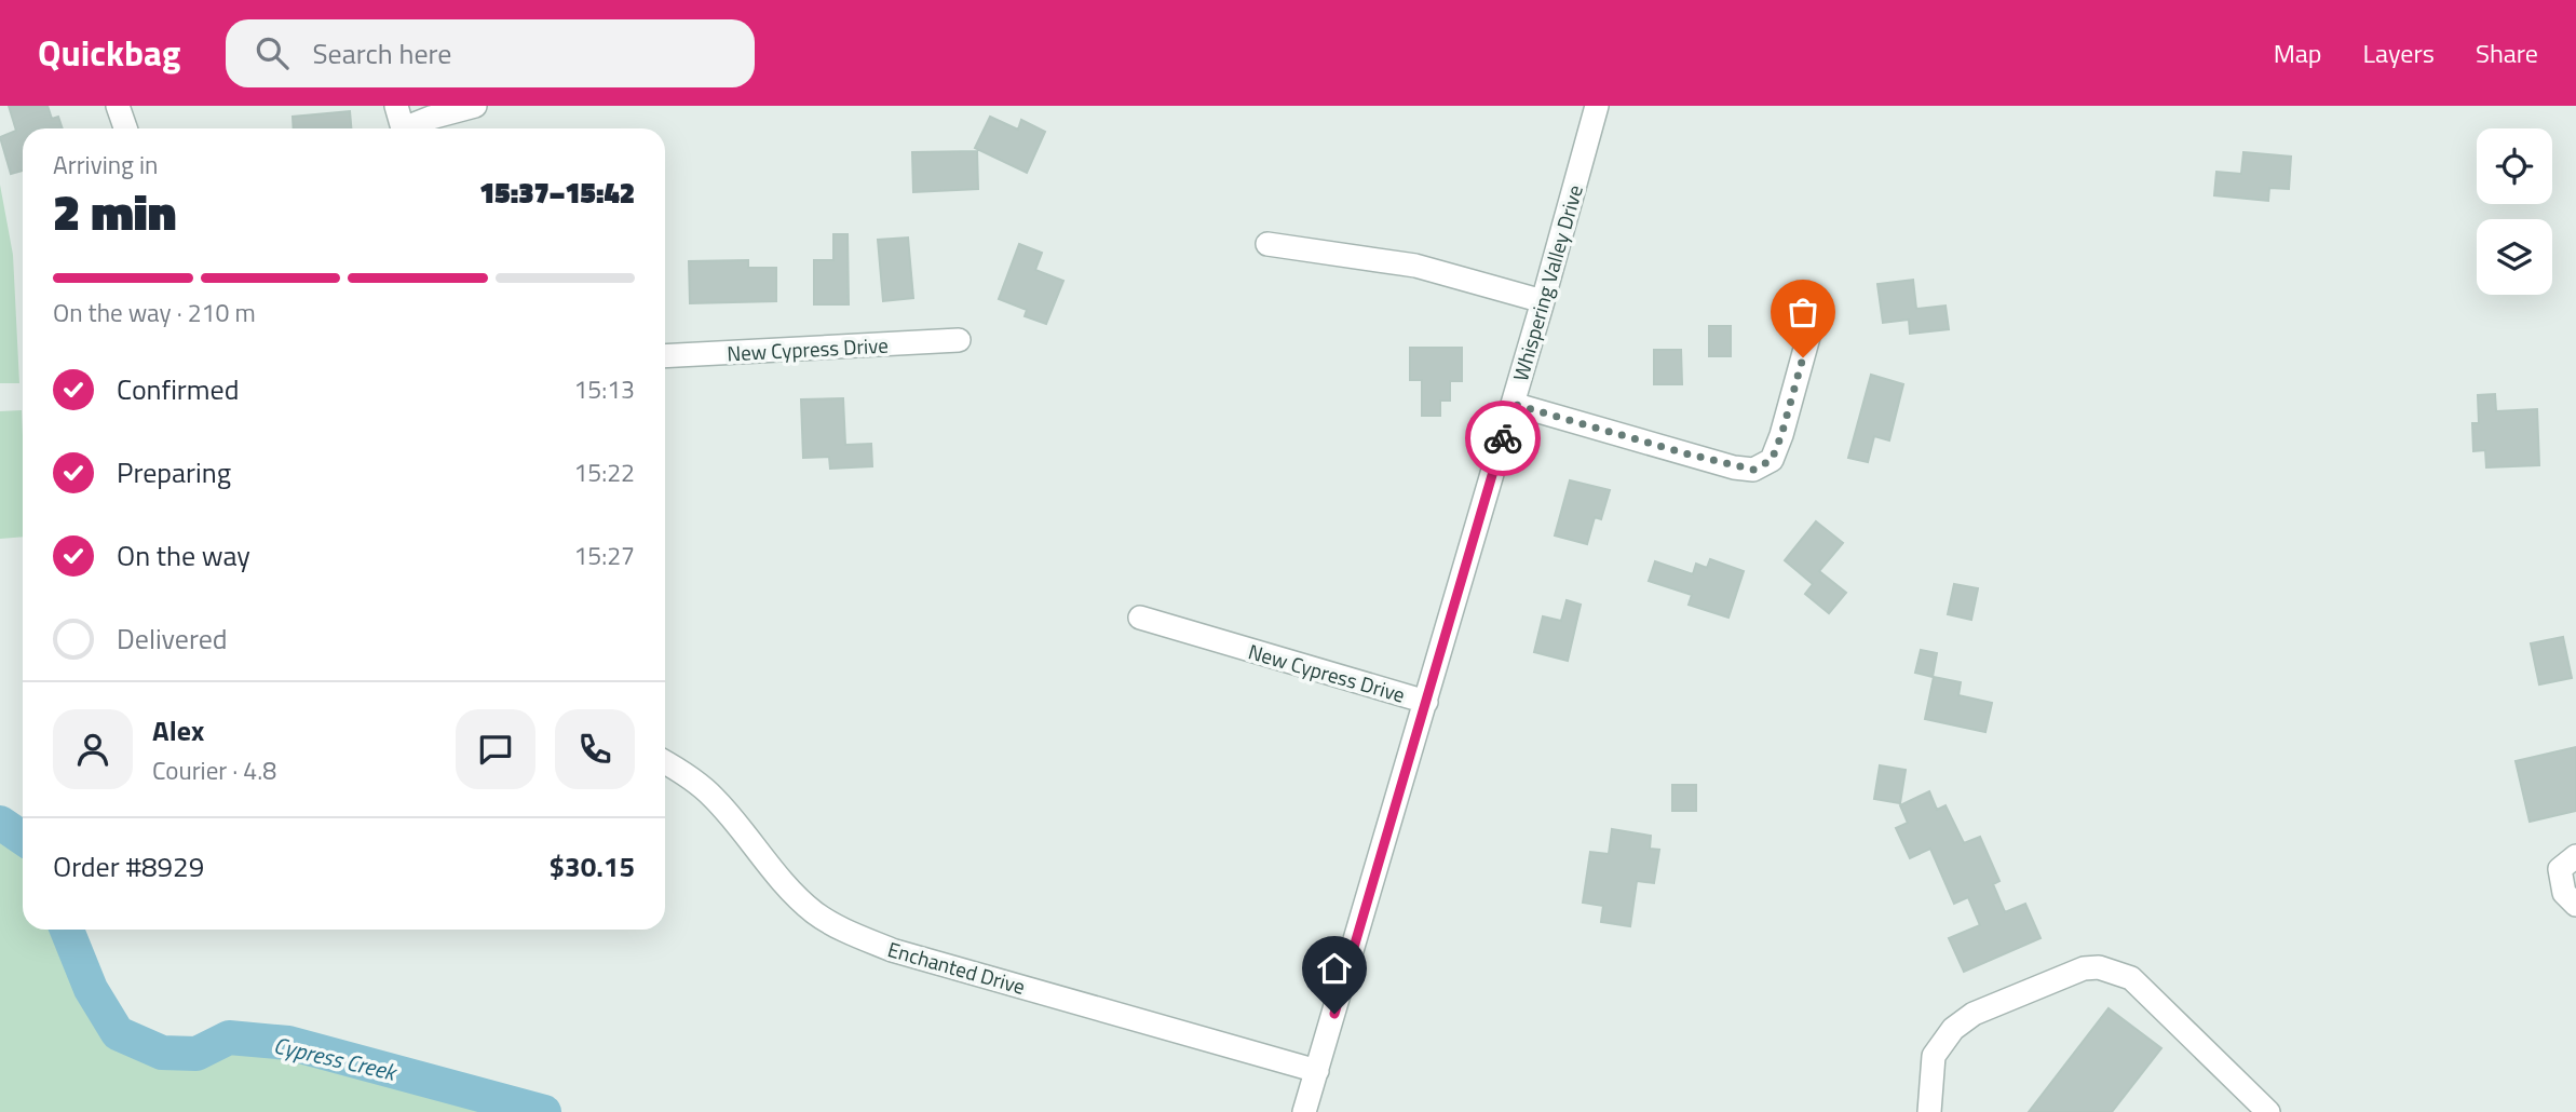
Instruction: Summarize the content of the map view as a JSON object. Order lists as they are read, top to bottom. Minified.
{"streets":{"street":["Whispering Valley Drive","New Cypress Drive","Enchanted Drive"]},"crossings":[["Whispering Valley Drive","New Cypress Drive"],["Whispering Valley Drive","Enchanted Drive"]],"water":["Cypress Creek"],"page":{"header":"Quickbag","search":"Search here","nav":["Map","Layers","Share"],"heading":["2 min","Arriving in","15:37–15:42"],"panel":["Alex","Courier · 4.8","Order #8929","$30.15"],"bar":"On the way · 210 m","list":[["Confirmed","15:13"],["Preparing","15:22"],["On the way","15:27"],"Delivered"]}}
